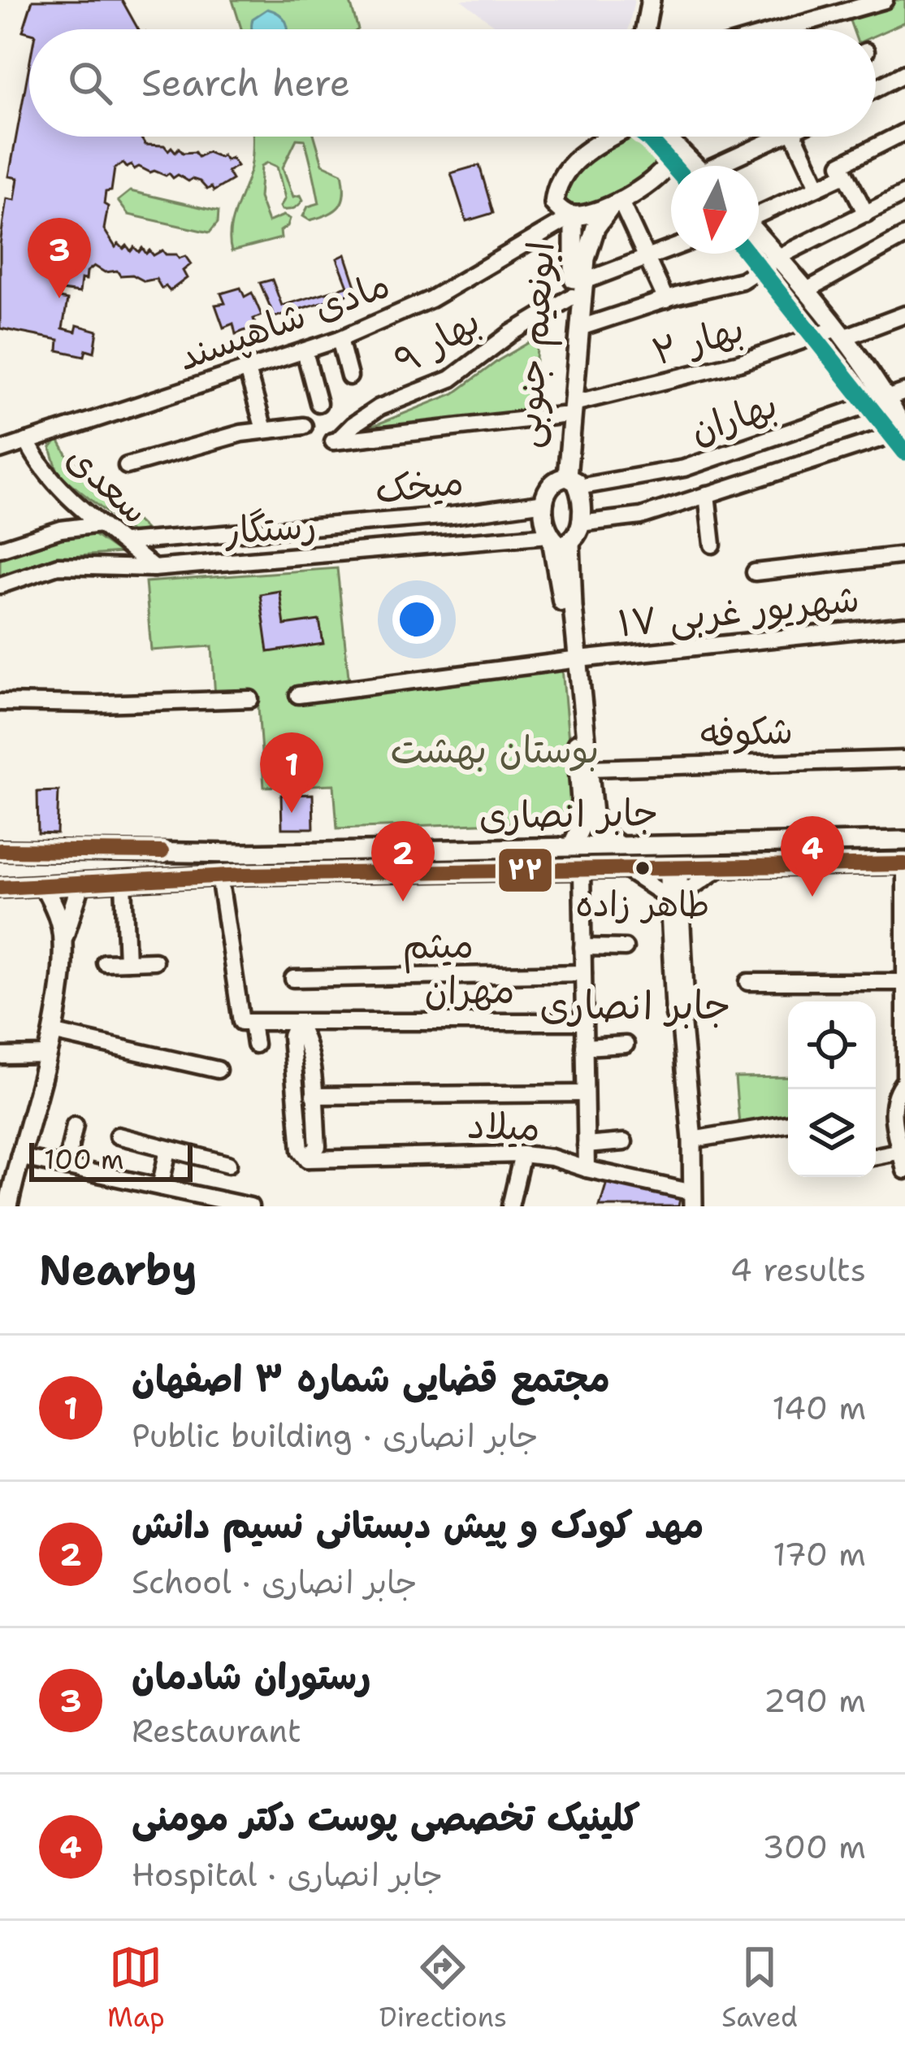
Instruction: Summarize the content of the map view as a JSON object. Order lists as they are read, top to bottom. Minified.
{"streets":{"main road":["ابونعیم جنوبی","جابر انصاری"],"street":["مادی شاهپسند","بهار ۲","بهار ۹","بهاران","سعدی","میخک","رستگار","۱۷ شهریور غربی","شکوفه","میثم","مهران","میلاد"]},"crossings":[["مادی شاهپسند","ابونعیم جنوبی"],["مادی شاهپسند","سعدی"],["بهار ۲","بهار ۹"],["بهار ۲","ابونعیم جنوبی"],["بهار ۹","ابونعیم جنوبی"],["ابونعیم جنوبی","بهاران"],["سعدی","میخک"],["سعدی","رستگار"]],"districts":["جابر انصاری"],"parks":["بوستان بهشت"],"places":["طاهر زاده"],"lines":["transit line 1","transit line ۲۲"],"scale_bar":"100 m","north":"bottom","page":{"search":"Search here","pins":["3","1","4","2"],"scale":"100 m","heading":["Nearby","4 results"],"list":[{"mark":"1","name":"مجتمع قضایی شماره ۳ اصفهان","note":"Public building · جابر انصاری","value":"140 m"},{"mark":"2","name":"مهد کودک و پیش دبستانی نسیم دانش","note":"School · جابر انصاری","value":"170 m"},{"mark":"3","name":"رستوران شادمان","note":"Restaurant","value":"290 m"},{"mark":"4","name":"کلینیک تخصصی پوست دکتر مومنی","note":"Hospital · جابر انصاری","value":"300 m"}],"nav":["Map","Directions","Saved"]}}
